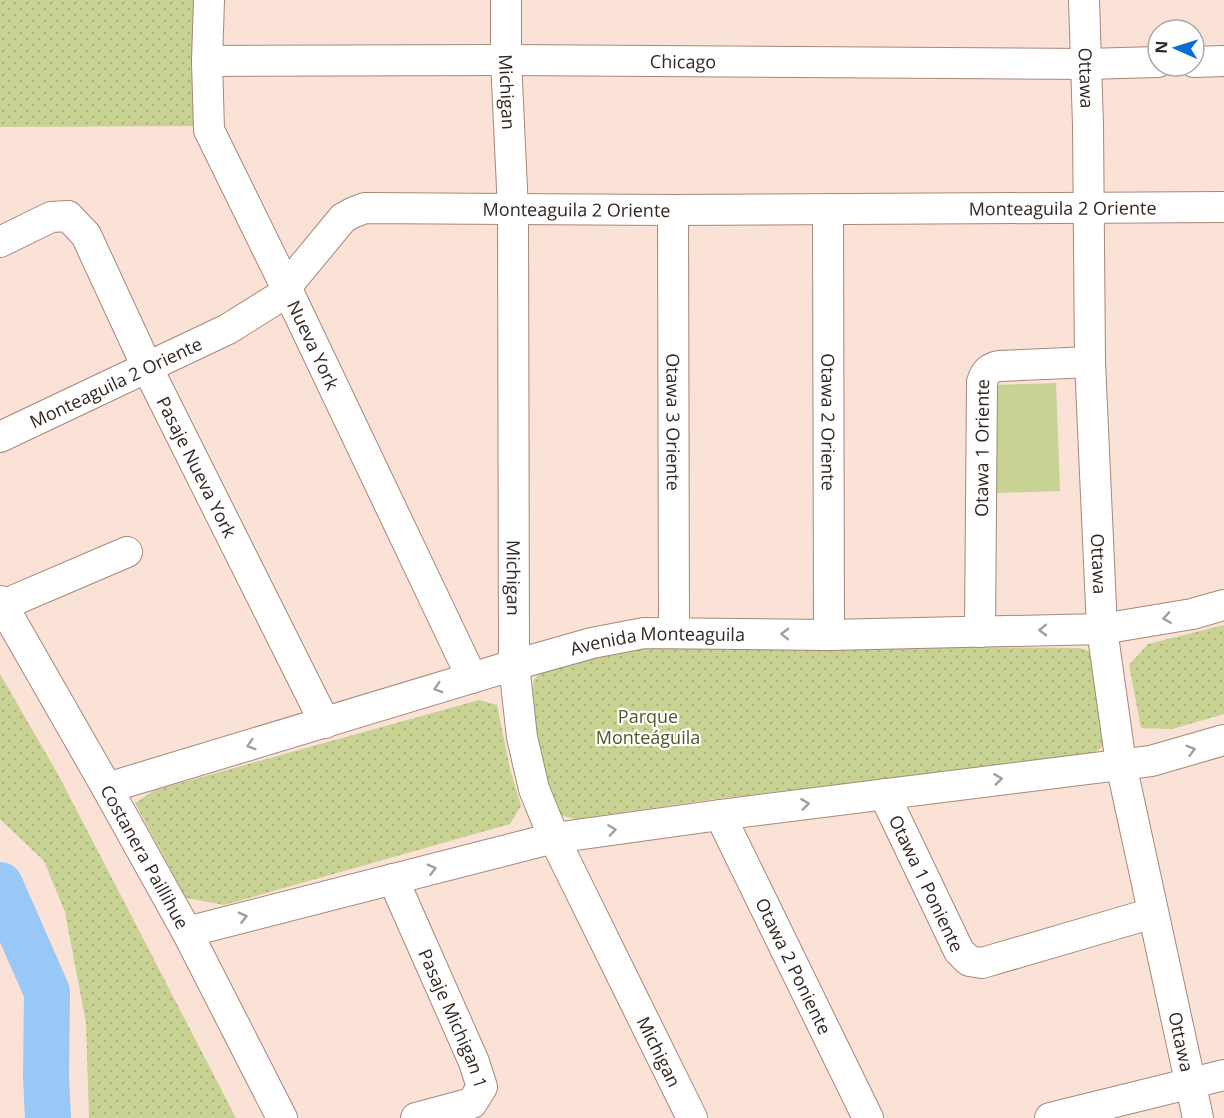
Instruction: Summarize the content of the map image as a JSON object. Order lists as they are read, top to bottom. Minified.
{"streets":{"street":["Chicago","Ottawa","Michigan","Monteaguila 2 Oriente","Nueva York","Otawa 3 Oriente","Otawa 2 Oriente","Otawa 1 Oriente","Pasaje Nueva York","Avenida Monteaguila","Costanera Paillihue","Otawa 1 Poniente","Otawa 2 Poniente","Pasaje Michigan 1"]},"crossings":[["Chicago","Ottawa"],["Chicago","Michigan"],["Chicago","Nueva York"],["Ottawa","Monteaguila 2 Oriente"],["Ottawa","Otawa 1 Oriente"],["Ottawa","Avenida Monteaguila"],["Ottawa","Otawa 1 Poniente"],["Michigan","Monteaguila 2 Oriente"],["Michigan","Avenida Monteaguila"],["Monteaguila 2 Oriente","Nueva York"],["Monteaguila 2 Oriente","Otawa 3 Oriente"],["Monteaguila 2 Oriente","Otawa 2 Oriente"],["Monteaguila 2 Oriente","Pasaje Nueva York"],["Nueva York","Avenida Monteaguila"],["Otawa 3 Oriente","Avenida Monteaguila"],["Otawa 2 Oriente","Avenida Monteaguila"],["Otawa 1 Oriente","Avenida Monteaguila"],["Pasaje Nueva York","Avenida Monteaguila"],["Avenida Monteaguila","Costanera Paillihue"]],"parks":["Parque Monteáguila"],"north":"left"}
